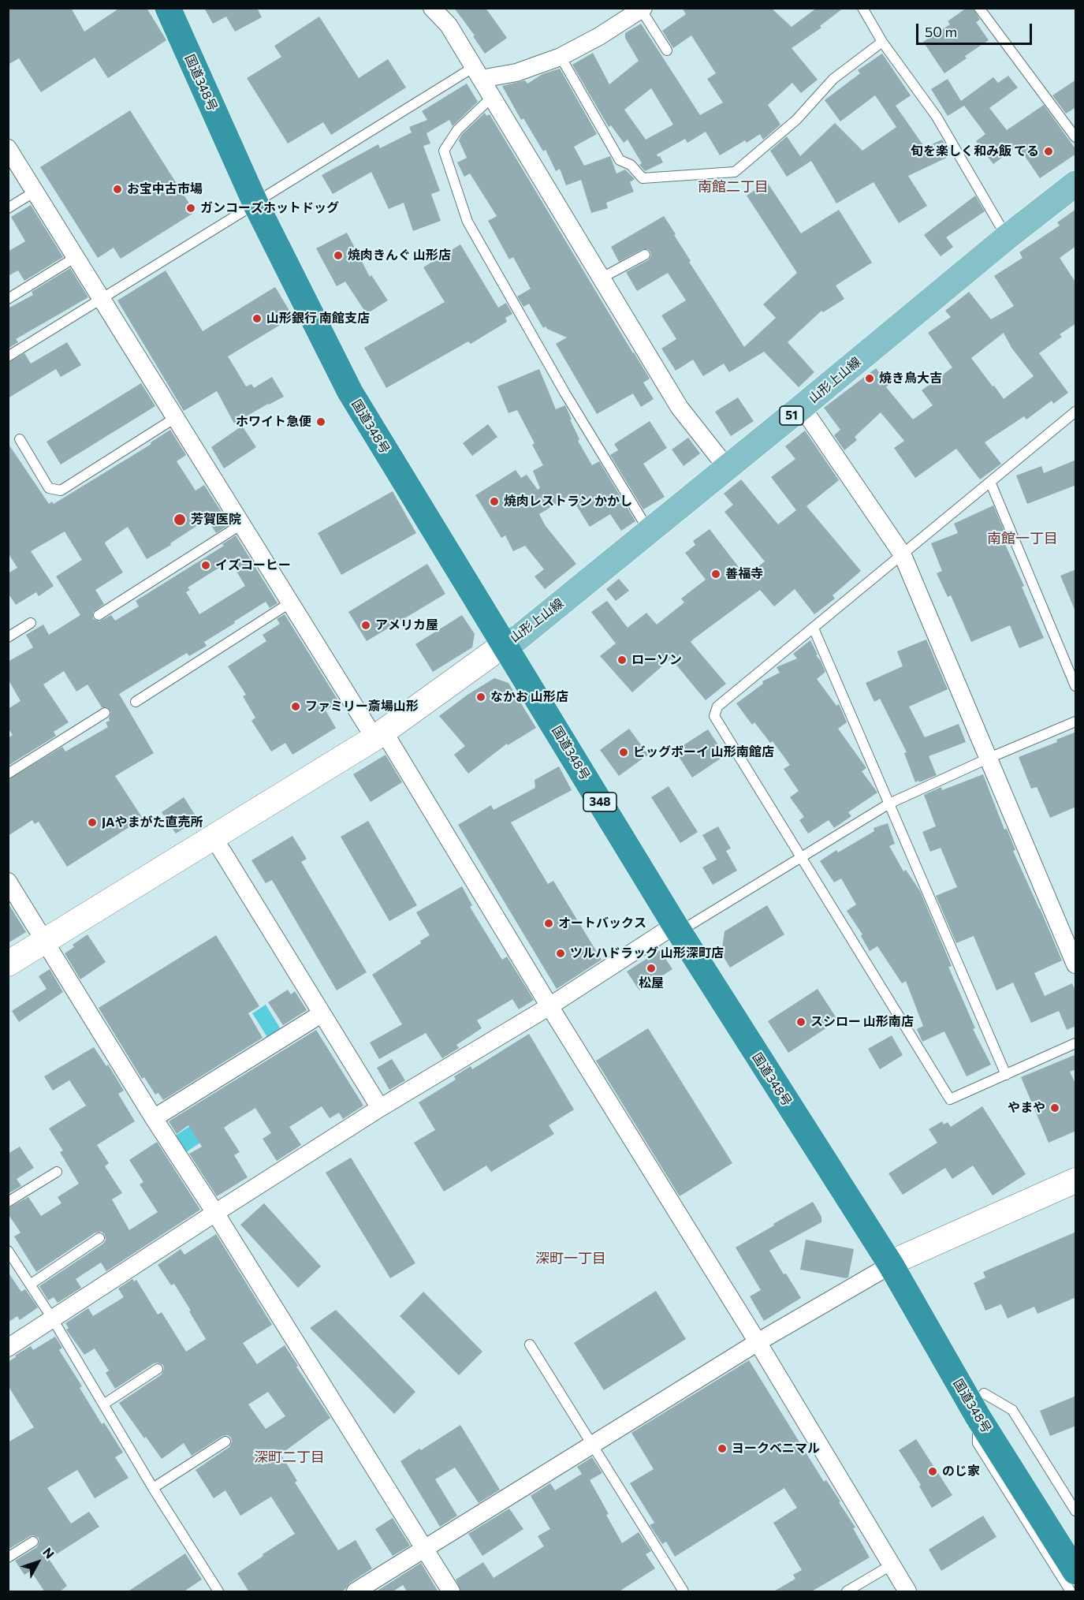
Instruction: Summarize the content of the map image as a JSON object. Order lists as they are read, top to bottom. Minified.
{"streets":{"highway":["国道348号","348"],"main road":["山形上山線","51"]},"crossings":[["国道348号","山形上山線"]],"districts":["南館二丁目","南館一丁目","深町一丁目","深町二丁目"],"places":["旬を楽しく和み飯 てる","お宝中古市場","ガンコーズホットドッグ","焼肉きんぐ 山形店","山形銀行 南館支店","焼き鳥大吉","ホワイト急便","焼肉レストラン かかし","芳賀医院","イズコーヒー","善福寺","アメリカ屋","ローソン","なかお 山形店","ファミリー斎場山形","ビッグボーイ 山形南館店","JAやまがた直売所","オートバックス","ツルハドラッグ 山形深町店","松屋","スシロー 山形南店","やまや","ヨークベニマル","のじ家"],"scale_bar":"50 m","north":"top right"}
